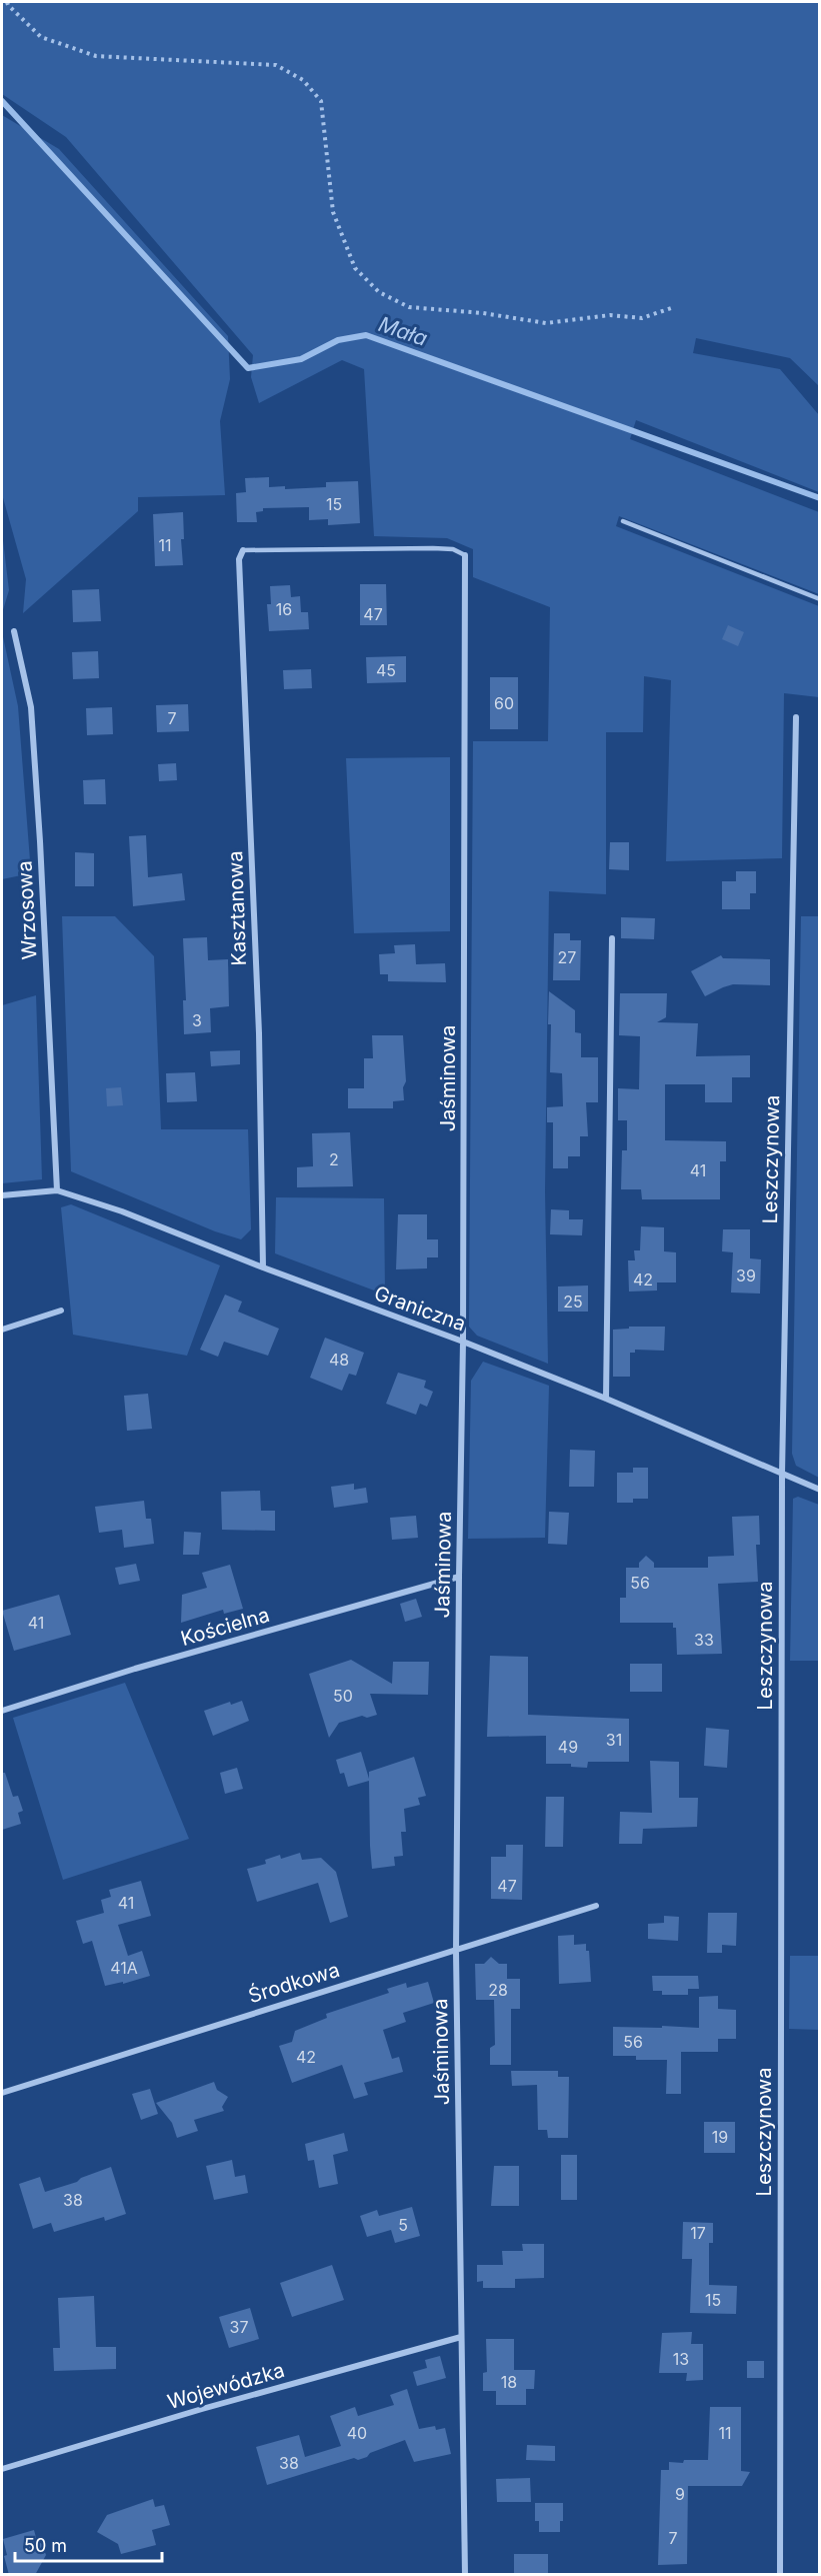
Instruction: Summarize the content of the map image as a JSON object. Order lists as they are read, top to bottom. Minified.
{"streets":{"street":["Kasztanowa","Wrzosowa","Jaśminowa","Leszczynowa","Graniczna","Kościelna","Środkowa","Wojewódzka"]},"crossings":[["Kasztanowa","Graniczna"],["Wrzosowa","Graniczna"],["Jaśminowa","Graniczna"],["Jaśminowa","Kościelna"],["Jaśminowa","Środkowa"],["Jaśminowa","Wojewódzka"],["Leszczynowa","Graniczna"]],"water":["Mała"],"house_numbers":["15","11","16","47","45","60","7","27","3","2","41","39","42","25","48","56","41","33","50","31","49","47","41","41A","28","56","42","19","38","5","17","15","37","13","18","40","11","38","9","7"],"scale_bar":"50 m"}
